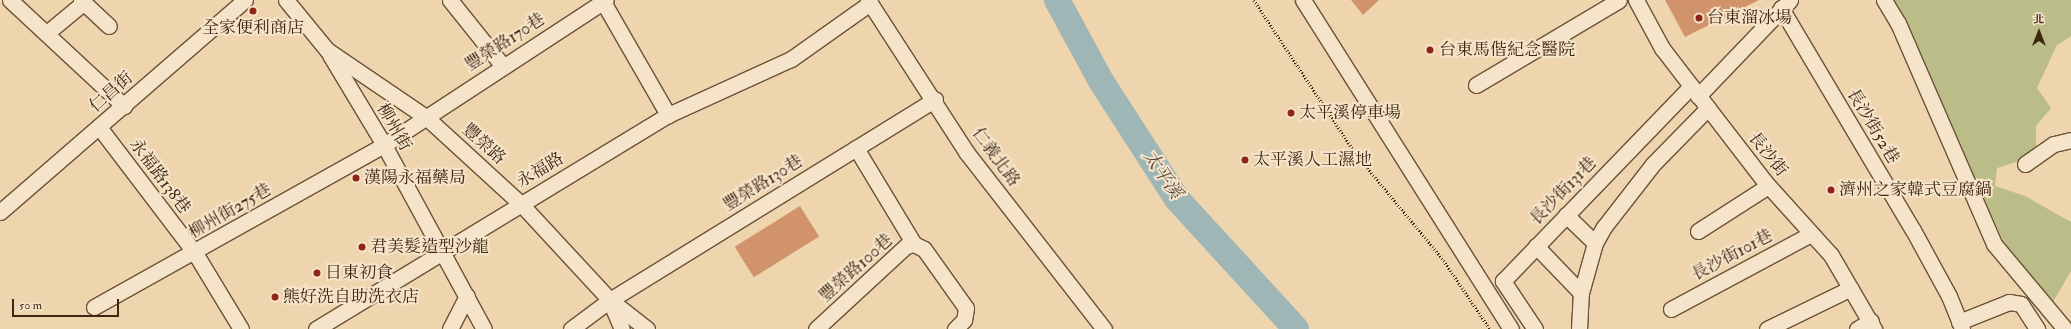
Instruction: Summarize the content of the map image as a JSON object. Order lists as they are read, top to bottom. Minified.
{"streets":{"street":["豐榮路170巷","仁昌街","長沙街52巷","柳州街","豐榮路","長沙街","仁義北路","永福路","永福路138巷","豐榮路130巷","長沙街131巷","柳州街275巷","長沙街101巷","豐榮路100巷"]},"crossings":[["豐榮路170巷","柳州街"],["豐榮路170巷","豐榮路"],["豐榮路170巷","柳州街275巷"],["仁昌街","永福路138巷"],["長沙街52巷","長沙街131巷"],["柳州街","豐榮路"],["柳州街","永福路"],["柳州街","柳州街275巷"],["豐榮路","永福路"],["豐榮路","豐榮路130巷"],["長沙街","長沙街131巷"],["長沙街","長沙街101巷"],["仁義北路","永福路"],["仁義北路","豐榮路130巷"],["永福路138巷","柳州街275巷"]],"water":["太平溪"],"places":["全家便利商店","台東溜冰場","台東馬偕紀念醫院","太平溪停車場","太平溪人工濕地","漢陽永福藥局","濟州之家韓式豆腐鍋","君美髮造型沙龍","日東初食","熊好洗自助洗衣店"],"scale_bar":"50 m","north":"top"}
